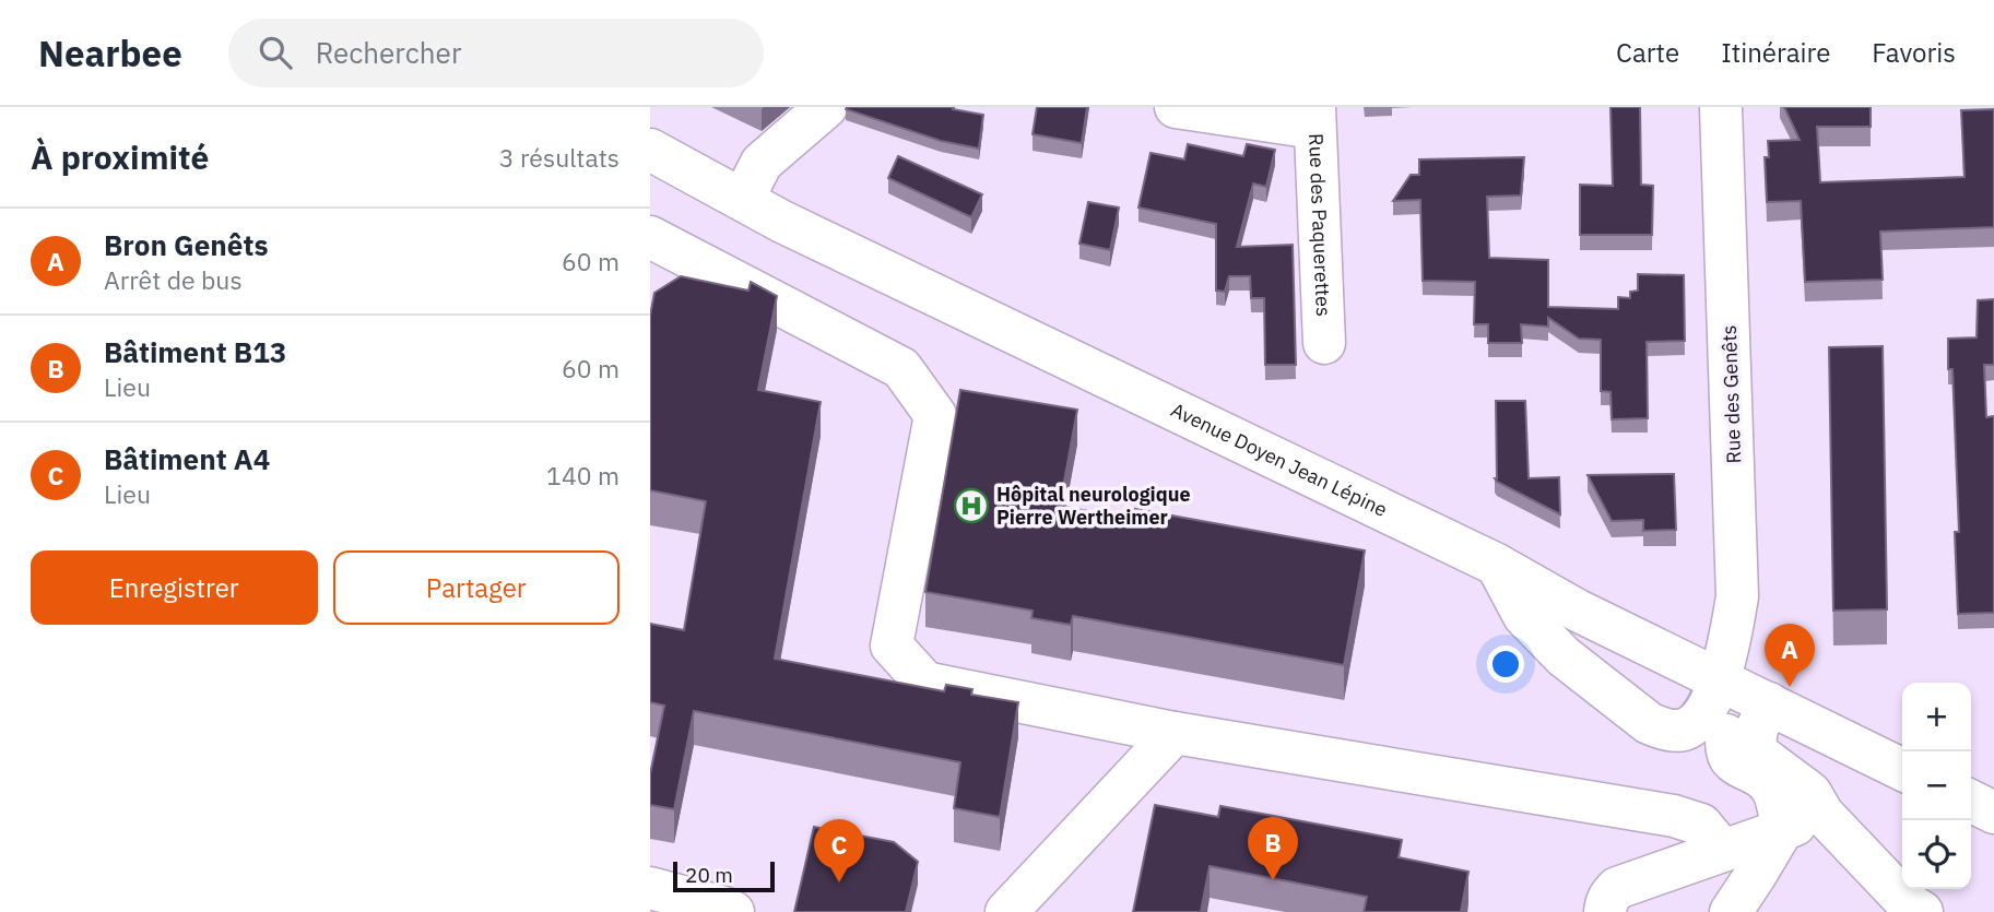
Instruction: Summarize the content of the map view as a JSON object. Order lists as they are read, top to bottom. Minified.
{"streets":{"street":["Rue des Paquerettes","Rue des Genêts","Avenue Doyen Jean Lépine"]},"crossings":[["Rue des Genêts","Avenue Doyen Jean Lépine"]],"places":{"hospital":["Hôpital neurologique Pierre Wertheimer"]},"scale_bar":"20 m","page":{"header":"Nearbee","search":"Rechercher","nav":["Carte","Itinéraire","Favoris"],"heading":["À proximité","3 résultats"],"list":[{"mark":"A","name":"Bron Genêts","note":"Arrêt de bus","value":"60 m"},{"mark":"B","name":"Bâtiment B13","note":"Lieu","value":"60 m"},{"mark":"C","name":"Bâtiment A4","note":"Lieu","value":"140 m"}],"buttons":["Enregistrer","Partager"],"pins":["A","B","C"],"map_buttons":["+","−"],"scale":"20 m"}}
